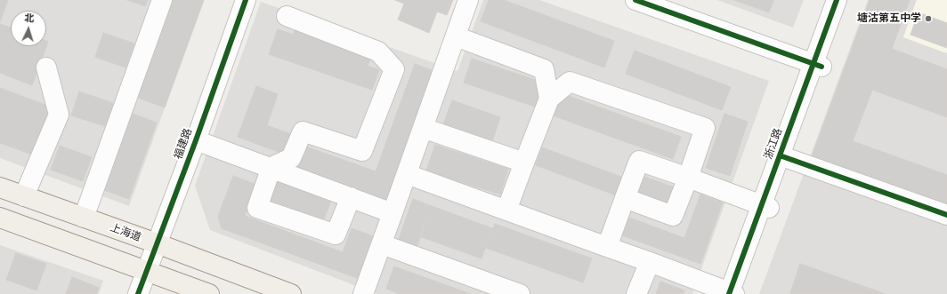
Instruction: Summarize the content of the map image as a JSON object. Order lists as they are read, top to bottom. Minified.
{"streets":{"main road":["上海道"],"street":["福建路","浙江路"]},"crossings":[["福建路","上海道"]],"places":["塘沽第五中学"],"north":"top"}
